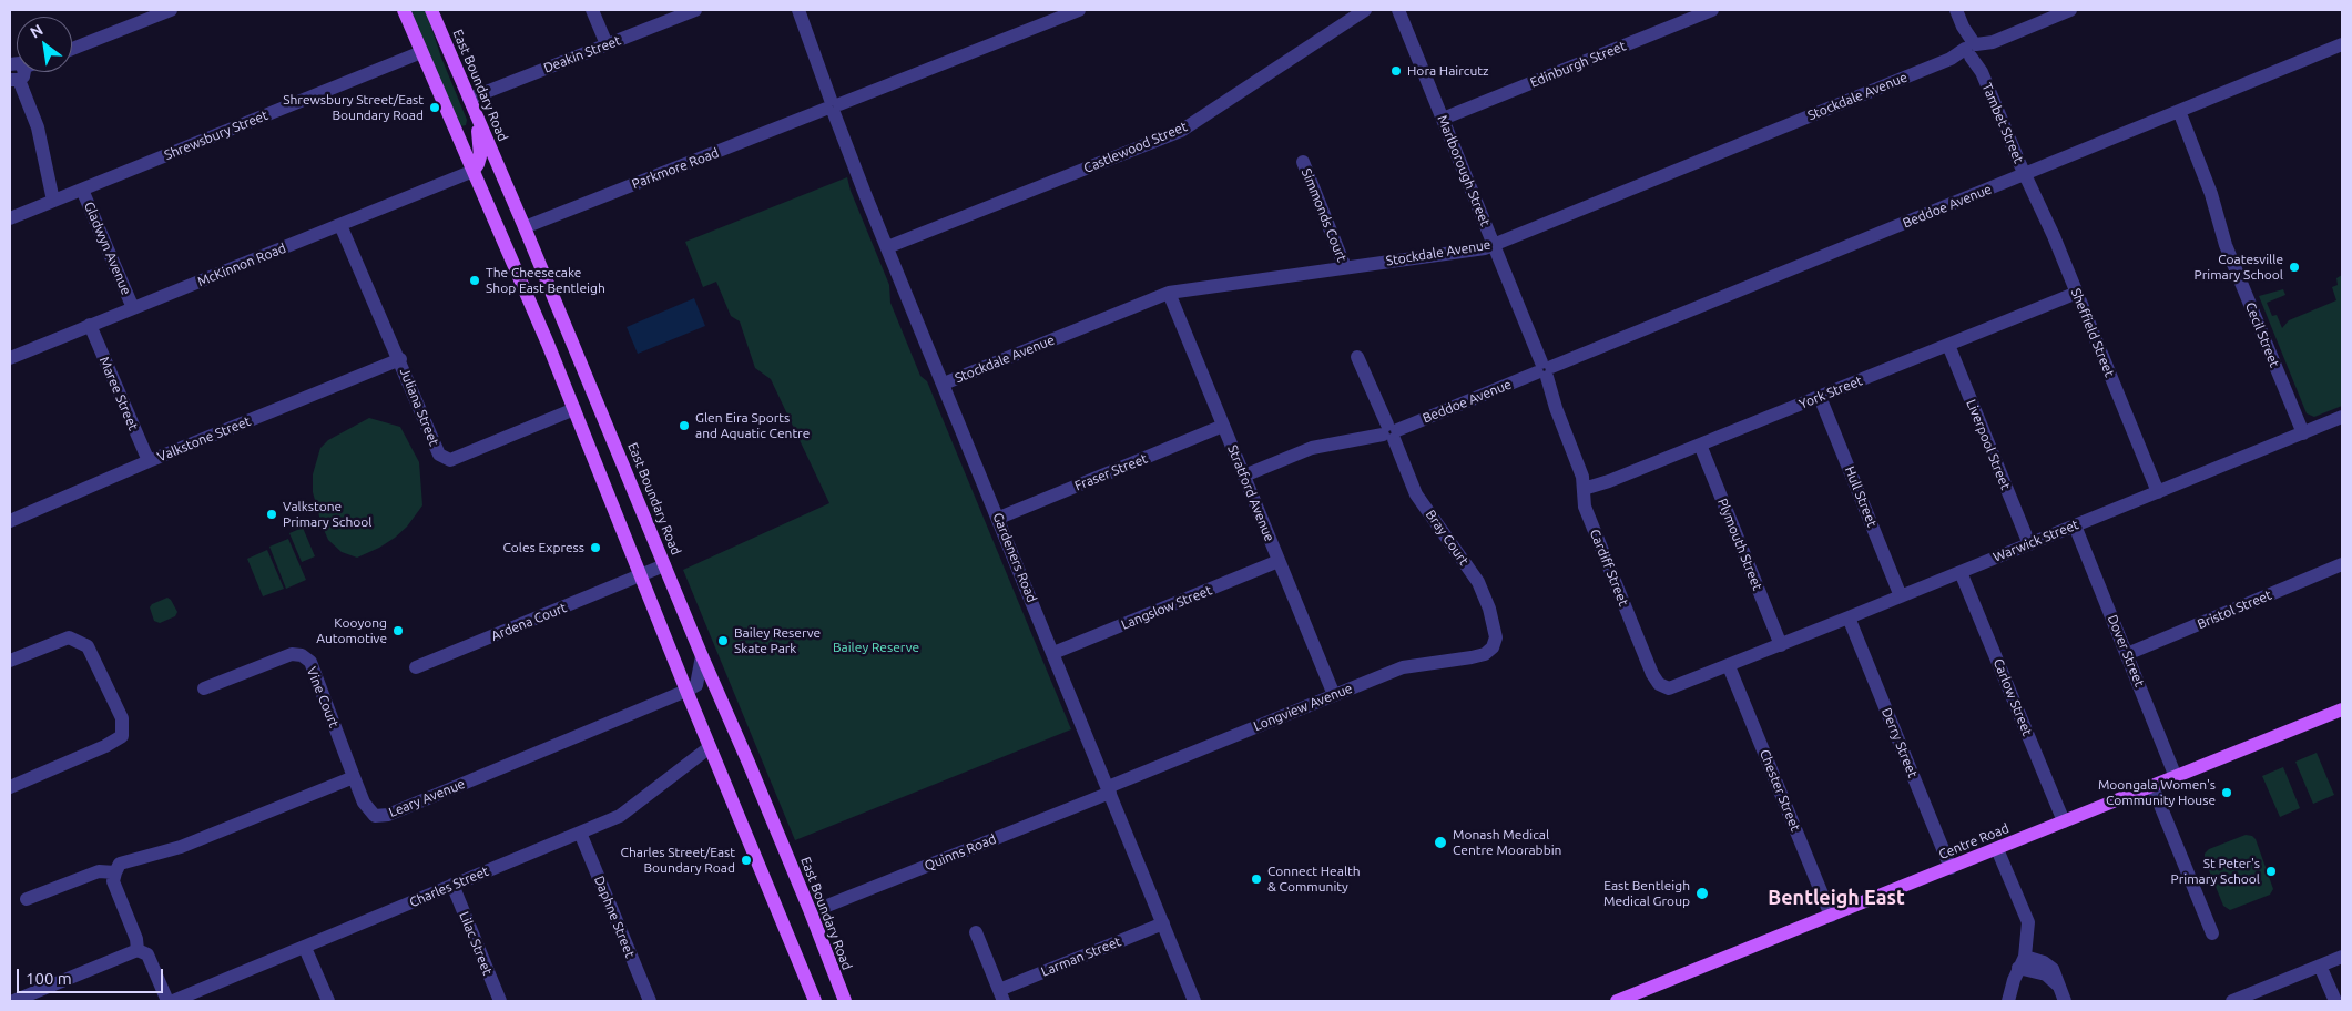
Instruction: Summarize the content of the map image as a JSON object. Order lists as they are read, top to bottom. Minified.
{"streets":{"main road":["East Boundary Road","Centre Road"],"street":["Deakin Street","Edinburgh Street","Stockdale Avenue","Tambet Street","Shrewsbury Street","Castlewood Street","Parkmore Road","Marlborough Street","Beddoe Avenue","Simmonds Court","Gladwyn Avenue","McKinnon Road","Sheffield Street","Cecil Street","York Street","Maree Street","Juliana Street","Valkstone Street","Liverpool Street","Fraser Street","Stratford Avenue","Hull Street","Bray Court","Warwick Street","Plymouth Street","Gardeners Road","Cardiff Street","Langslow Street","Bristol Street","Ardena Court","Dover Street","Vine Court","Carlow Street","Longview Avenue","Derry Street","Chester Street","Leary Avenue","Quinns Road","Charles Street","Daphne Street","Lilac Street","Larman Street"]},"crossings":[["Deakin Street","East Boundary Road"],["Edinburgh Street","Marlborough Street"],["East Boundary Road","Parkmore Road"],["East Boundary Road","Ardena Court"],["East Boundary Road","Quinns Road"],["Stockdale Avenue","Tambet Street"],["Stockdale Avenue","Marlborough Street"],["Stockdale Avenue","Simmonds Court"],["Stockdale Avenue","Stratford Avenue"],["Stockdale Avenue","Gardeners Road"],["Tambet Street","Beddoe Avenue"],["Tambet Street","Sheffield Street"],["Shrewsbury Street","Gladwyn Avenue"],["Castlewood Street","Gardeners Road"],["Parkmore Road","Gardeners Road"],["Marlborough Street","Beddoe Avenue"],["Marlborough Street","Cardiff Street"],["Beddoe Avenue","Sheffield Street"],["Beddoe Avenue","Cecil Street"],["Beddoe Avenue","Stratford Avenue"],["Beddoe Avenue","Bray Court"],["Beddoe Avenue","Cardiff Street"],["Gladwyn Avenue","McKinnon Road"],["McKinnon Road","Maree Street"],["McKinnon Road","Juliana Street"],["Sheffield Street","York Street"],["Sheffield Street","Warwick Street"],["Cecil Street","Warwick Street"],["York Street","Liverpool Street"],["York Street","Hull Street"],["York Street","Plymouth Street"],["York Street","Cardiff Street"],["Maree Street","Valkstone Street"],["Juliana Street","Valkstone Street"],["Liverpool Street","Warwick Street"],["Fraser Street","Stratford Avenue"],["Fraser Street","Gardeners Road"],["Stratford Avenue","Langslow Street"],["Stratford Avenue","Longview Avenue"],["Hull Street","Warwick Street"],["Bray Court","Longview Avenue"],["Warwick Street","Plymouth Street"],["Warwick Street","Cardiff Street"],["Warwick Street","Dover Street"],["Warwick Street","Carlow Street"],["Warwick Street","Derry Street"],["Warwick Street","Chester Street"],["Gardeners Road","Langslow Street"],["Gardeners Road","Longview Avenue"],["Gardeners Road","Quinns Road"],["Gardeners Road","Larman Street"],["Cardiff Street","Chester Street"],["Bristol Street","Dover Street"],["Dover Street","Centre Road"],["Vine Court","Leary Avenue"],["Carlow Street","Centre Road"],["Longview Avenue","Quinns Road"],["Derry Street","Centre Road"],["Chester Street","Centre Road"],["Charles Street","Daphne Street"],["Charles Street","Lilac Street"]],"districts":["Bentleigh East"],"parks":["Bailey Reserve"],"places":["Hora Haircutz","Shrewsbury Street/East Boundary Road","Coatesville Primary School","The Cheesecake Shop East Bentleigh","Glen Eira Sports and Aquatic Centre","Valkstone Primary School","Coles Express","Kooyong Automotive","Bailey Reserve Skate Park","Moongala Women's Community House","Monash Medical Centre Moorabbin","Charles Street/East Boundary Road","St Peter's Primary School","Connect Health & Community","East Bentleigh Medical Group"],"scale_bar":"100 m","north":"top left"}
